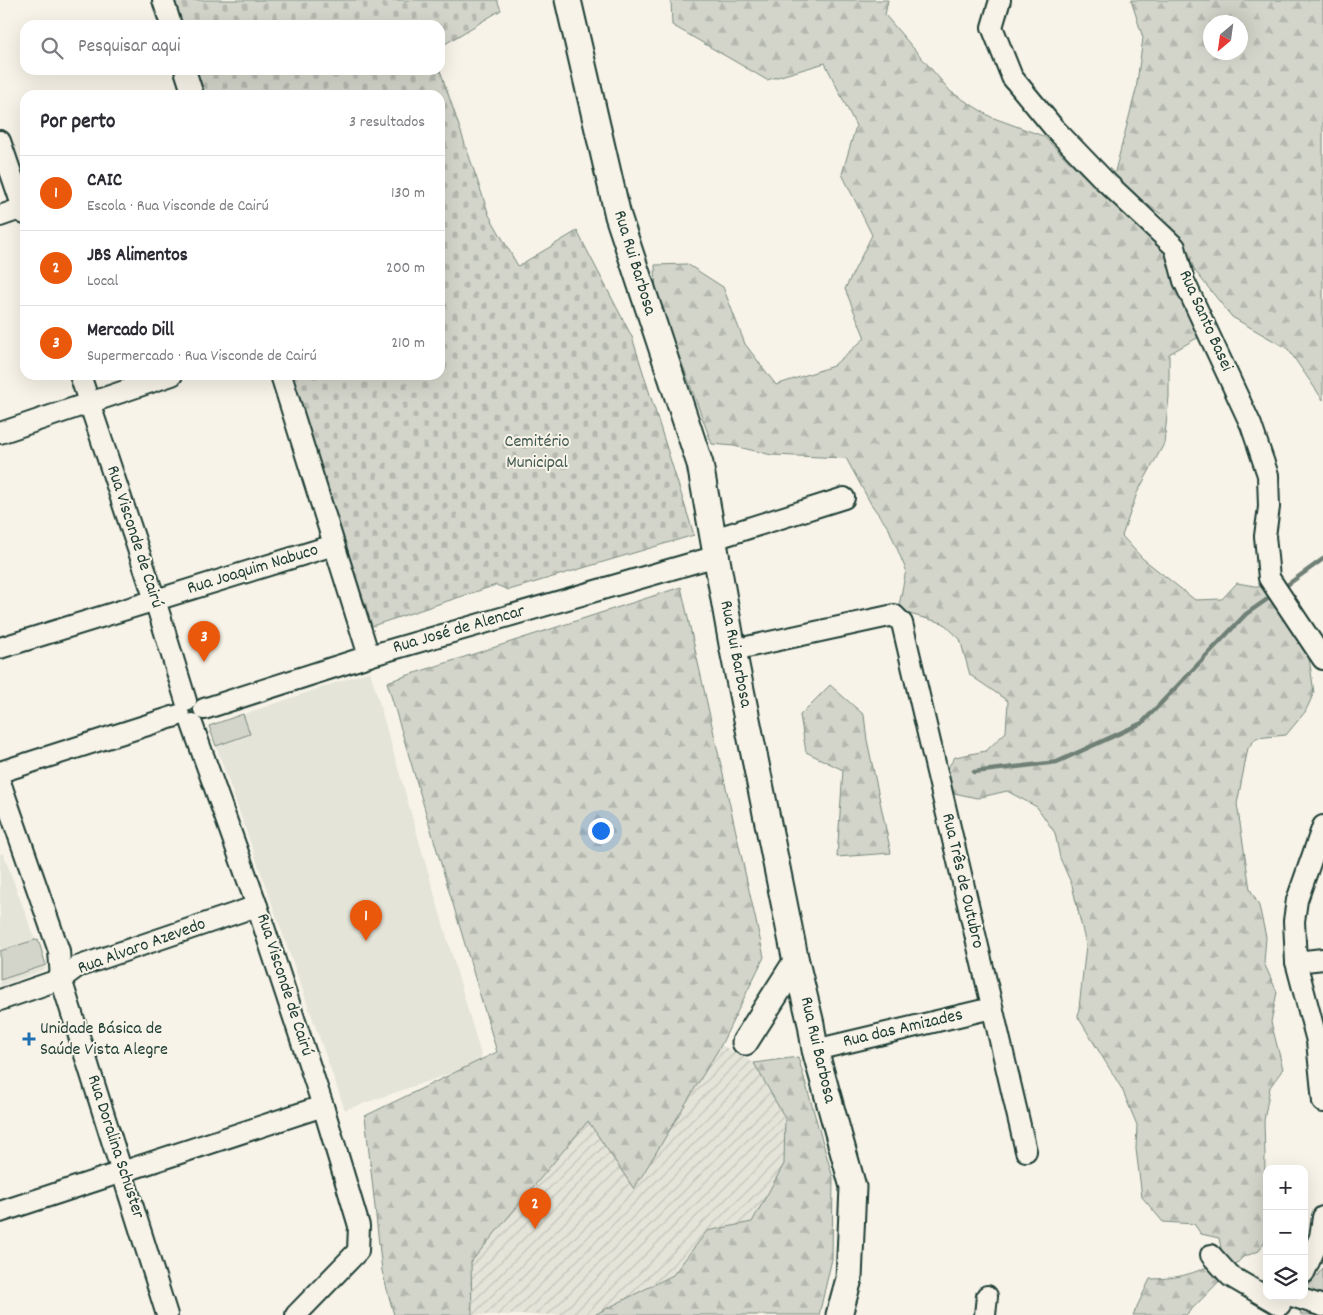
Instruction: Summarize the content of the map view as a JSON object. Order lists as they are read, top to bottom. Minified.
{"streets":{"main road":["Rua Rui Barbosa"],"street":["Rua Santo Basei","Rua Visconde de Cairú","Rua Joaquim Nabuco","Rua José de Alencar","Rua Três de Outubro","Rua Alvaro Azevedo","Rua das Amizades","Rua Doralina Schuster"]},"crossings":[["Rua Rui Barbosa","Rua José de Alencar"],["Rua Rui Barbosa","Rua Três de Outubro"],["Rua Rui Barbosa","Rua das Amizades"],["Rua Visconde de Cairú","Rua Joaquim Nabuco"],["Rua Visconde de Cairú","Rua José de Alencar"],["Rua Visconde de Cairú","Rua Alvaro Azevedo"],["Rua Três de Outubro","Rua das Amizades"],["Rua Alvaro Azevedo","Rua Doralina Schuster"]],"parks":["Cemitério Municipal"],"places":{"health":["Unidade Básica de Saúde Vista Alegre"]},"north":"bottom left","page":{"search":"Pesquisar aqui","heading":["Por perto","3 resultados"],"list":[{"mark":"1","name":"CAIC","note":"Escola · Rua Visconde de Cairú","value":"130 m"},{"mark":"2","name":"JBS Alimentos","note":"Local","value":"200 m"},{"mark":"3","name":"Mercado Dill","note":"Supermercado · Rua Visconde de Cairú","value":"210 m"}],"pins":["3","1","2"],"map_buttons":["+","−"]}}
